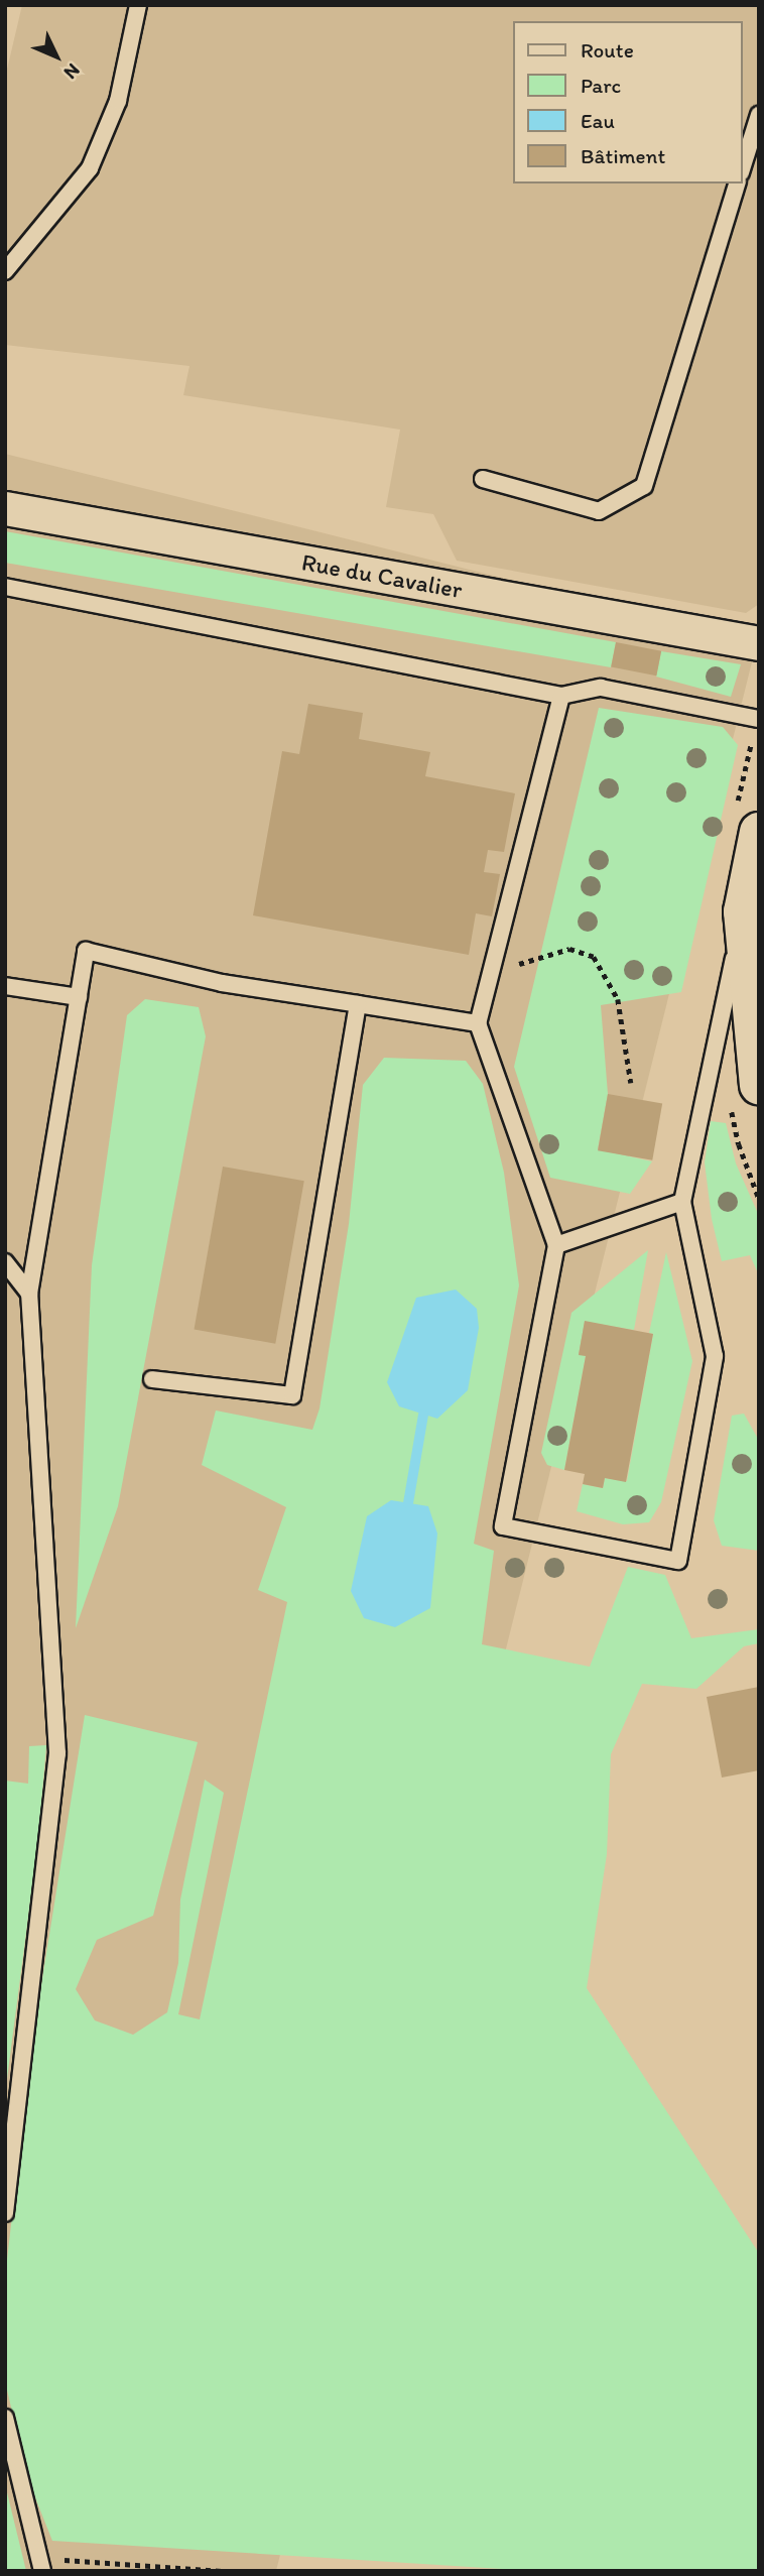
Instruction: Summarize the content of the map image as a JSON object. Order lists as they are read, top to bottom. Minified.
{"streets":{"street":["Rue du Cavalier"]},"legend":["Route","Parc","Eau","Bâtiment"],"north":"bottom right"}
